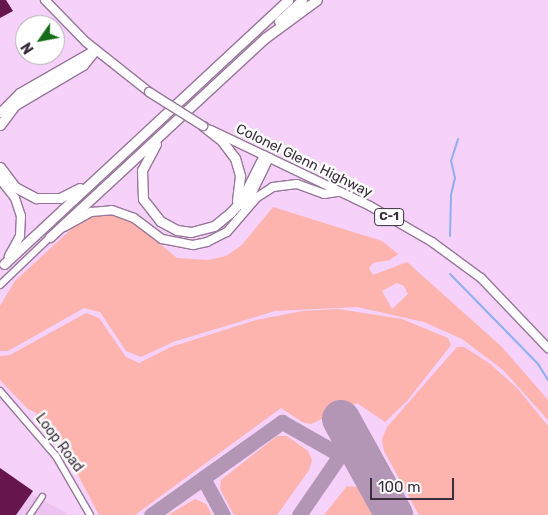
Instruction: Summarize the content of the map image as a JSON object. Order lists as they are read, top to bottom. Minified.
{"streets":{"main road":["Colonel Glenn Highway","C-1"],"street":["Loop Road"]},"scale_bar":"100 m","north":"bottom left"}
